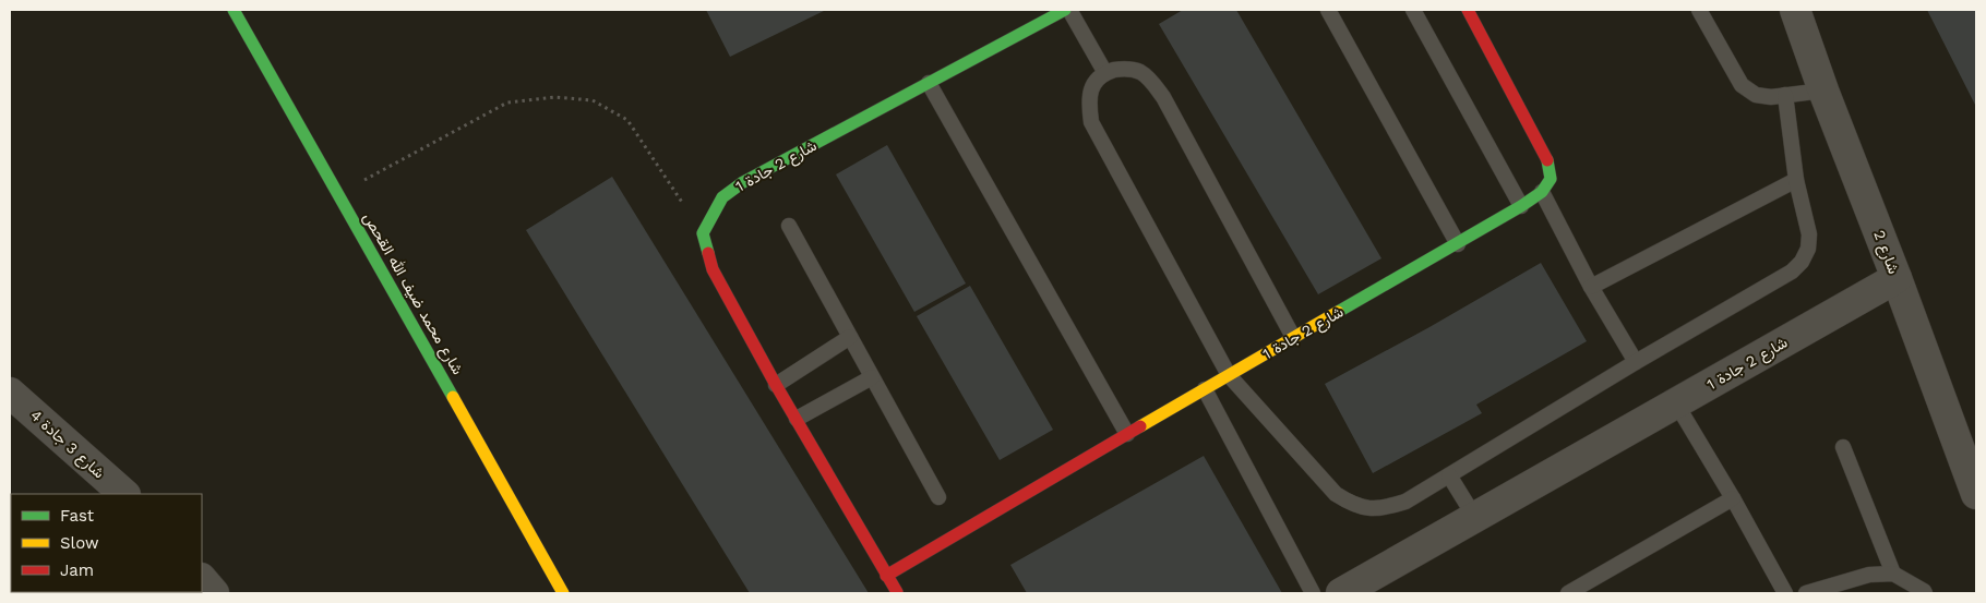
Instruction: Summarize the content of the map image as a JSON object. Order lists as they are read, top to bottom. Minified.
{"streets":{"street":["شارع 2 جادة 1","شارع 2","شارع محمد ضيف الله القحص","شارع 3 جادة 4"]},"crossings":[["شارع 2 جادة 1","شارع 2"]],"legend":["Fast","Slow","Jam"]}
